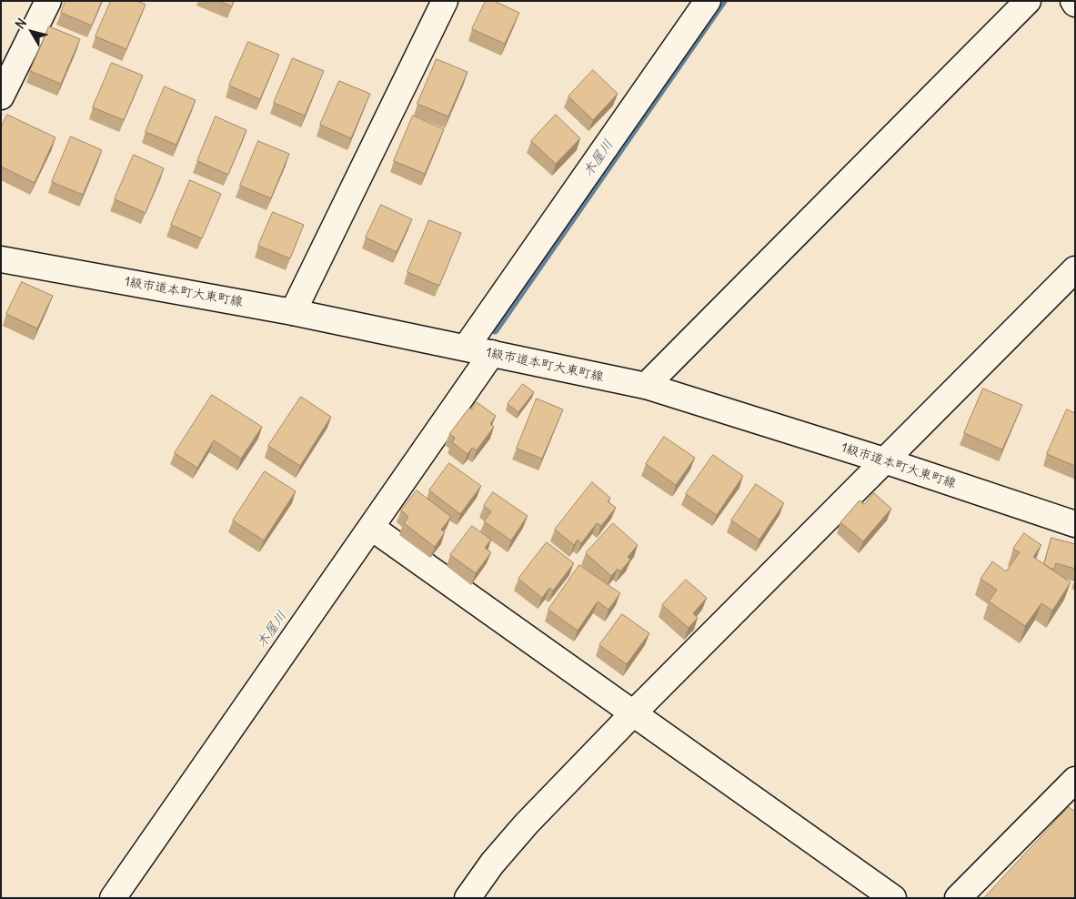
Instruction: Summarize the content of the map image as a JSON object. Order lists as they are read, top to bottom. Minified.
{"streets":{"street":["1級市道本町大東町線"]},"water":["木屋川"],"north":"top left"}
